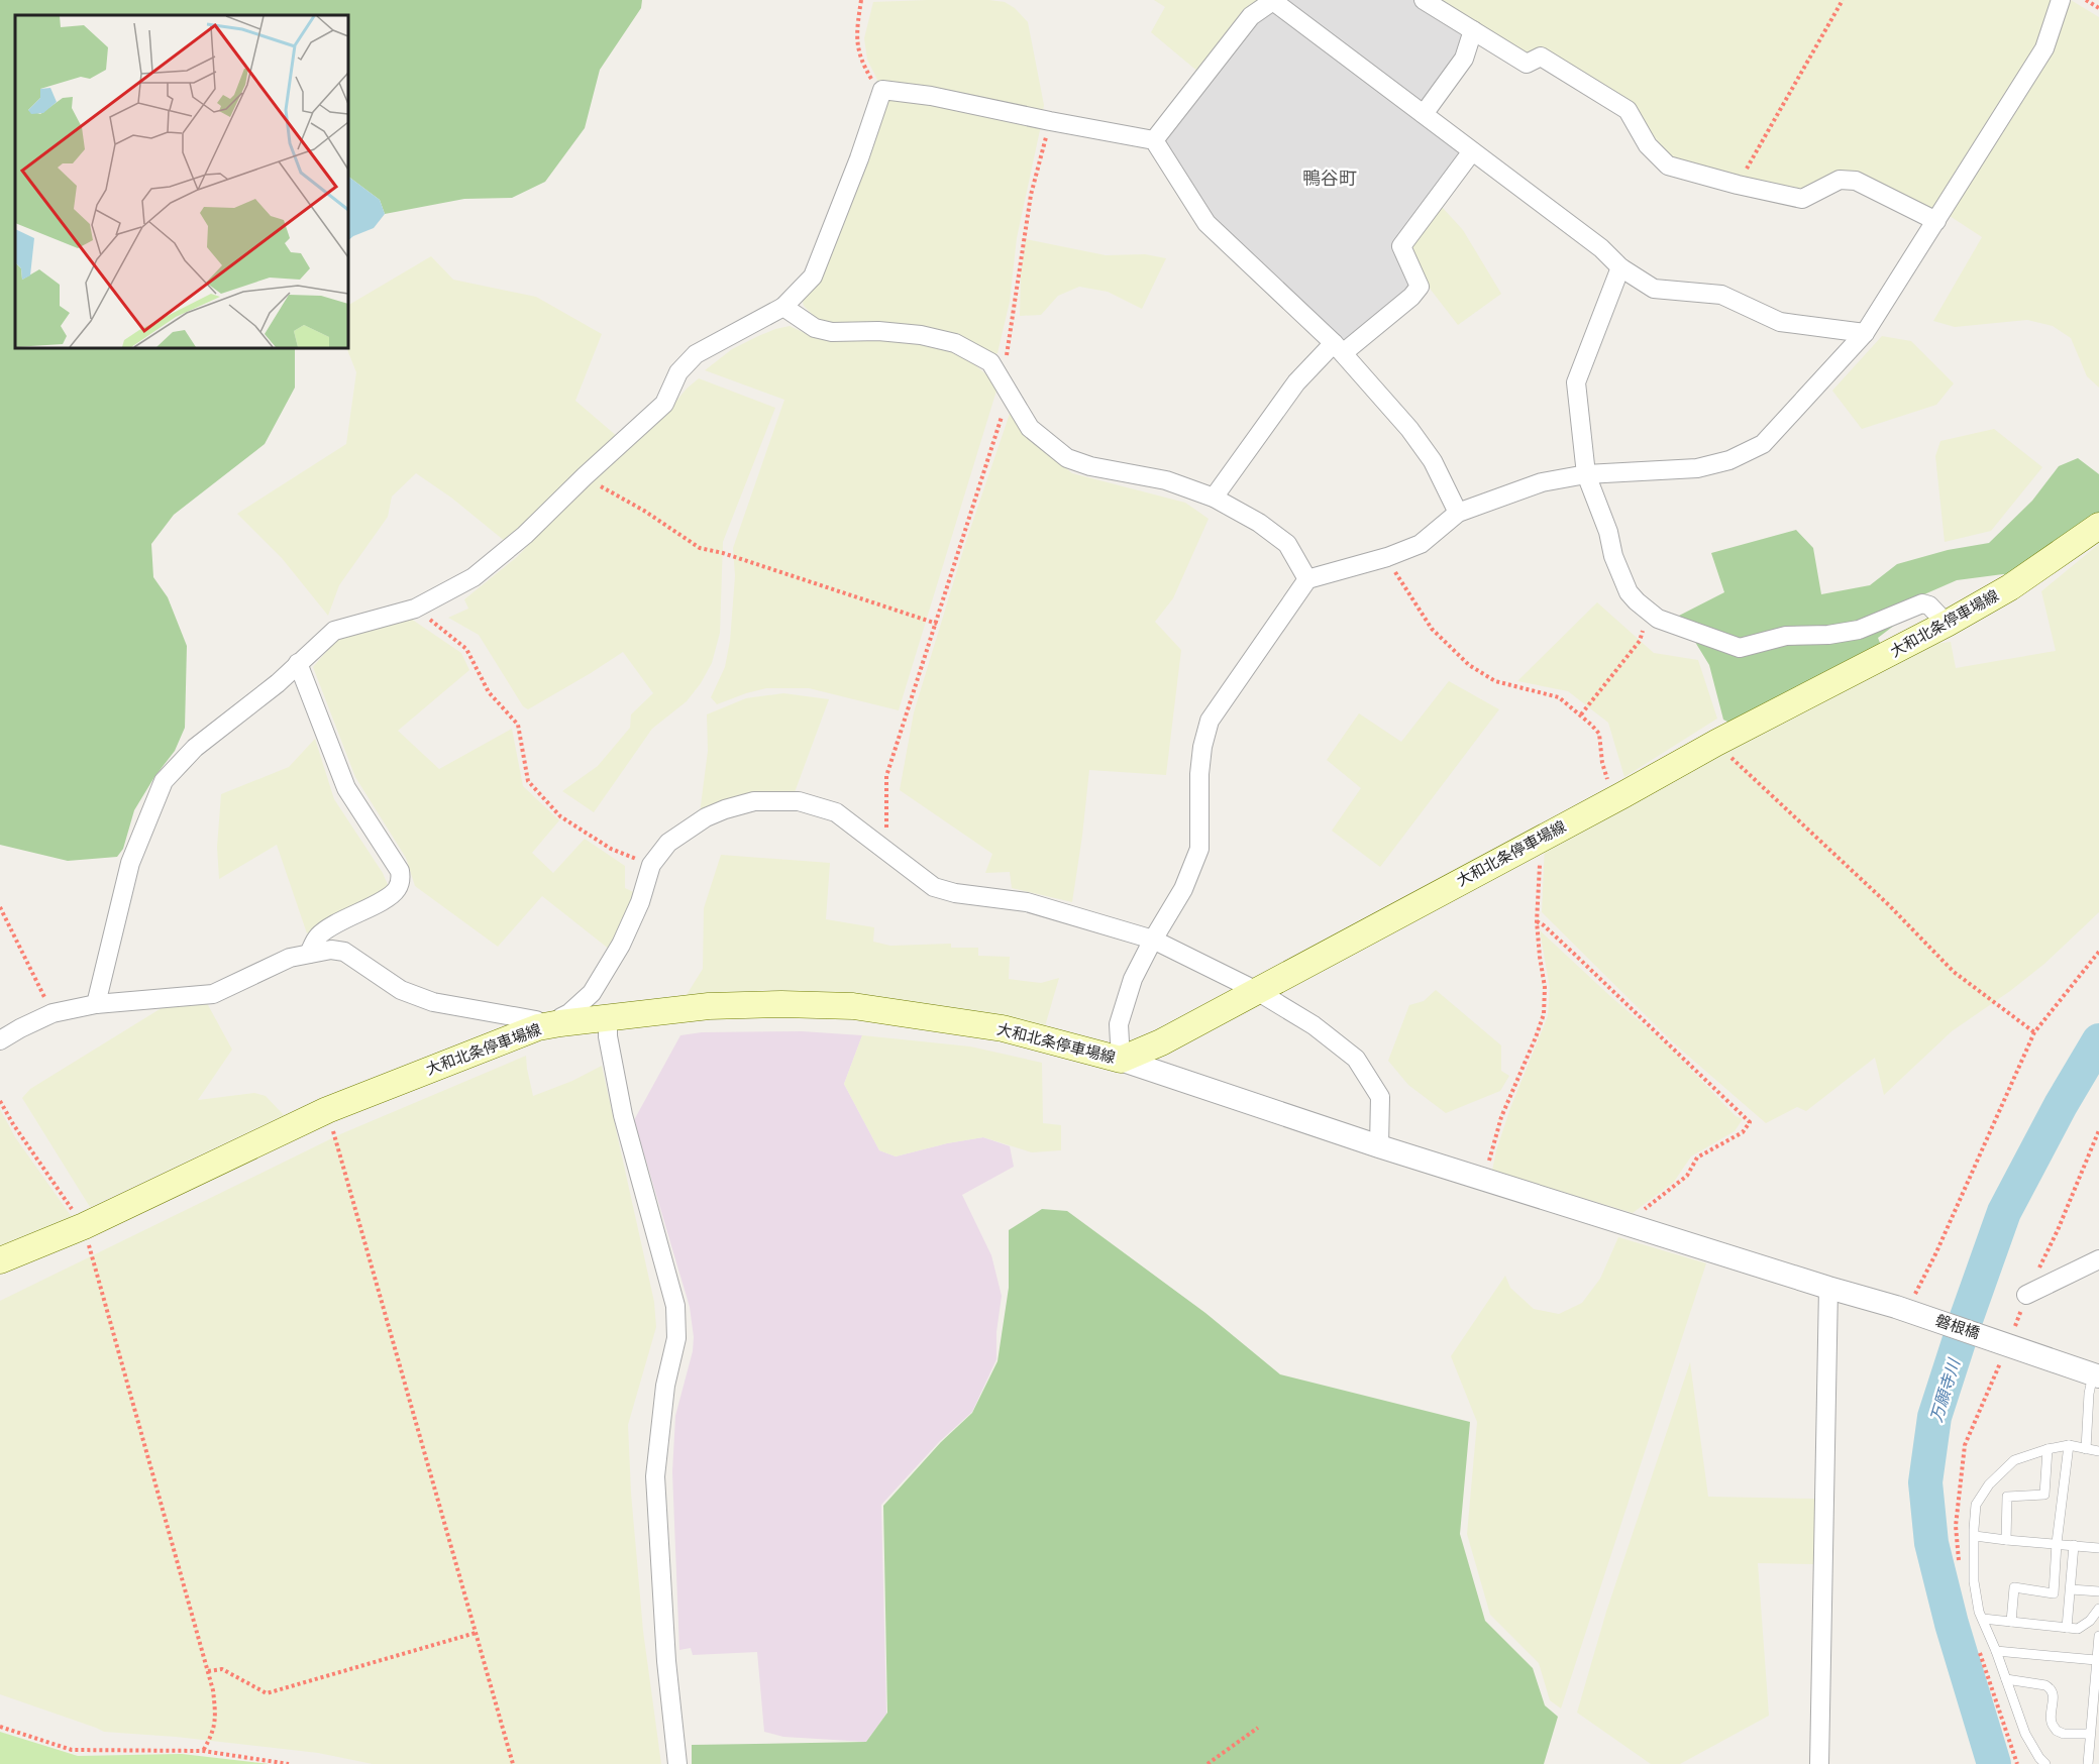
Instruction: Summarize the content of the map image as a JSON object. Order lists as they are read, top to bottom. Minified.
{"streets":{"main road":["大和北条停車場線"],"street":["磐根橋"]},"crossings":[["大和北条停車場線","磐根橋"]],"districts":["鴨谷町"],"water":["万願寺川"]}
